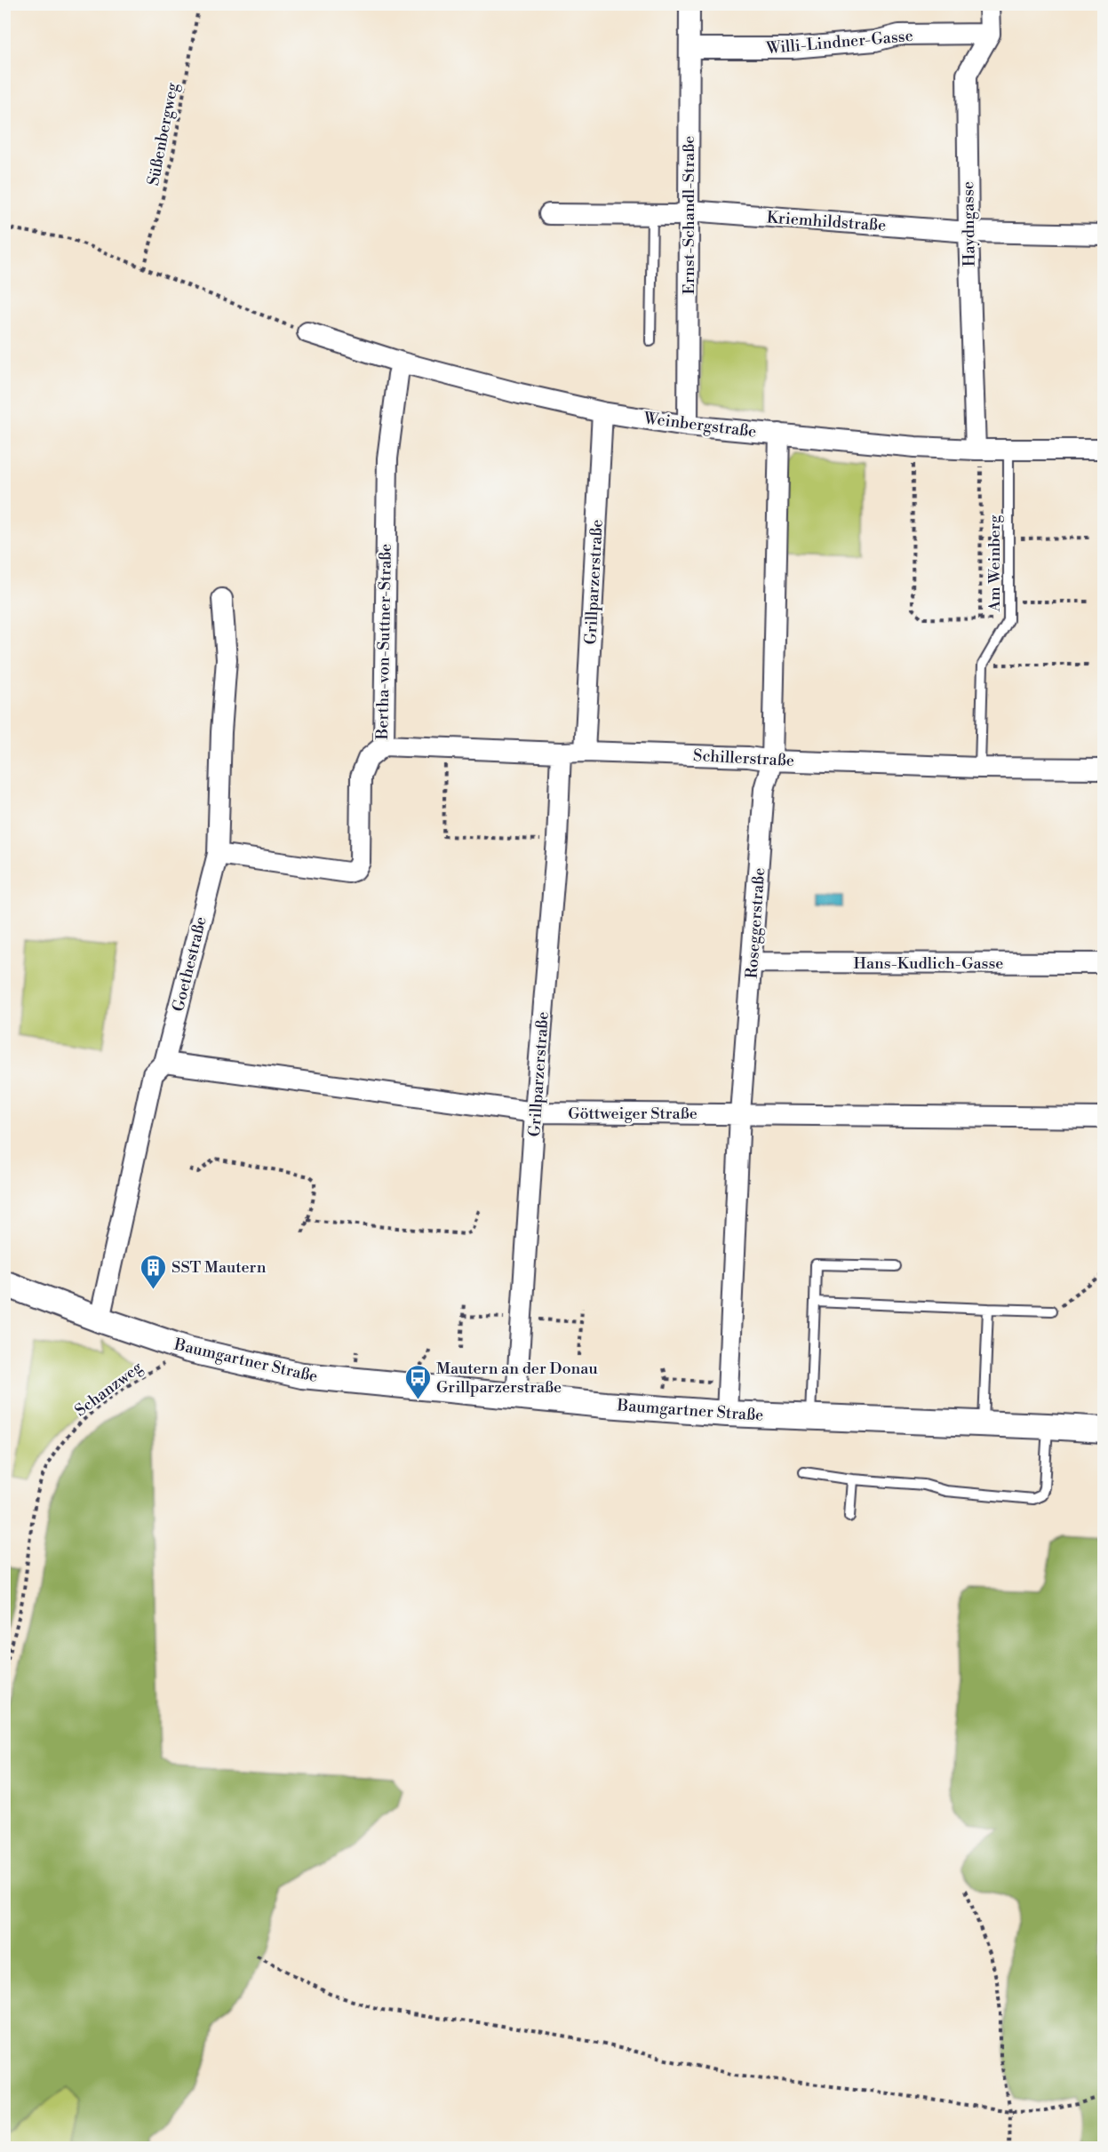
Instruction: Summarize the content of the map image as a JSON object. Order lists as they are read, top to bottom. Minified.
{"streets":{"street":["Willi-Lindner-Gasse","Ernst-Schandl-Straße","Kriemhildstraße","Haydngasse","Weinbergstraße","Grillparzerstraße","Bertha-von-Suttner-Straße","Schillerstraße","Roseggerstraße","Hans-Kudlich-Gasse","Goethestraße","Göttweiger Straße","Baumgartner Straße"],"lane":["Am Weinberg"],"path":["Süßenbergweg","Schanzweg"]},"crossings":[["Willi-Lindner-Gasse","Ernst-Schandl-Straße"],["Willi-Lindner-Gasse","Haydngasse"],["Ernst-Schandl-Straße","Kriemhildstraße"],["Ernst-Schandl-Straße","Weinbergstraße"],["Kriemhildstraße","Haydngasse"],["Haydngasse","Weinbergstraße"],["Weinbergstraße","Am Weinberg"],["Weinbergstraße","Grillparzerstraße"],["Weinbergstraße","Bertha-von-Suttner-Straße"],["Weinbergstraße","Roseggerstraße"],["Am Weinberg","Schillerstraße"],["Grillparzerstraße","Schillerstraße"],["Grillparzerstraße","Göttweiger Straße"],["Grillparzerstraße","Baumgartner Straße"],["Bertha-von-Suttner-Straße","Schillerstraße"],["Bertha-von-Suttner-Straße","Goethestraße"],["Schillerstraße","Roseggerstraße"],["Roseggerstraße","Hans-Kudlich-Gasse"],["Roseggerstraße","Göttweiger Straße"],["Roseggerstraße","Baumgartner Straße"],["Goethestraße","Göttweiger Straße"],["Goethestraße","Baumgartner Straße"],["Baumgartner Straße","Schanzweg"]],"places":{"building":["SST Mautern"],"bus stop":["Mautern an der Donau Grillparzerstraße"]}}
